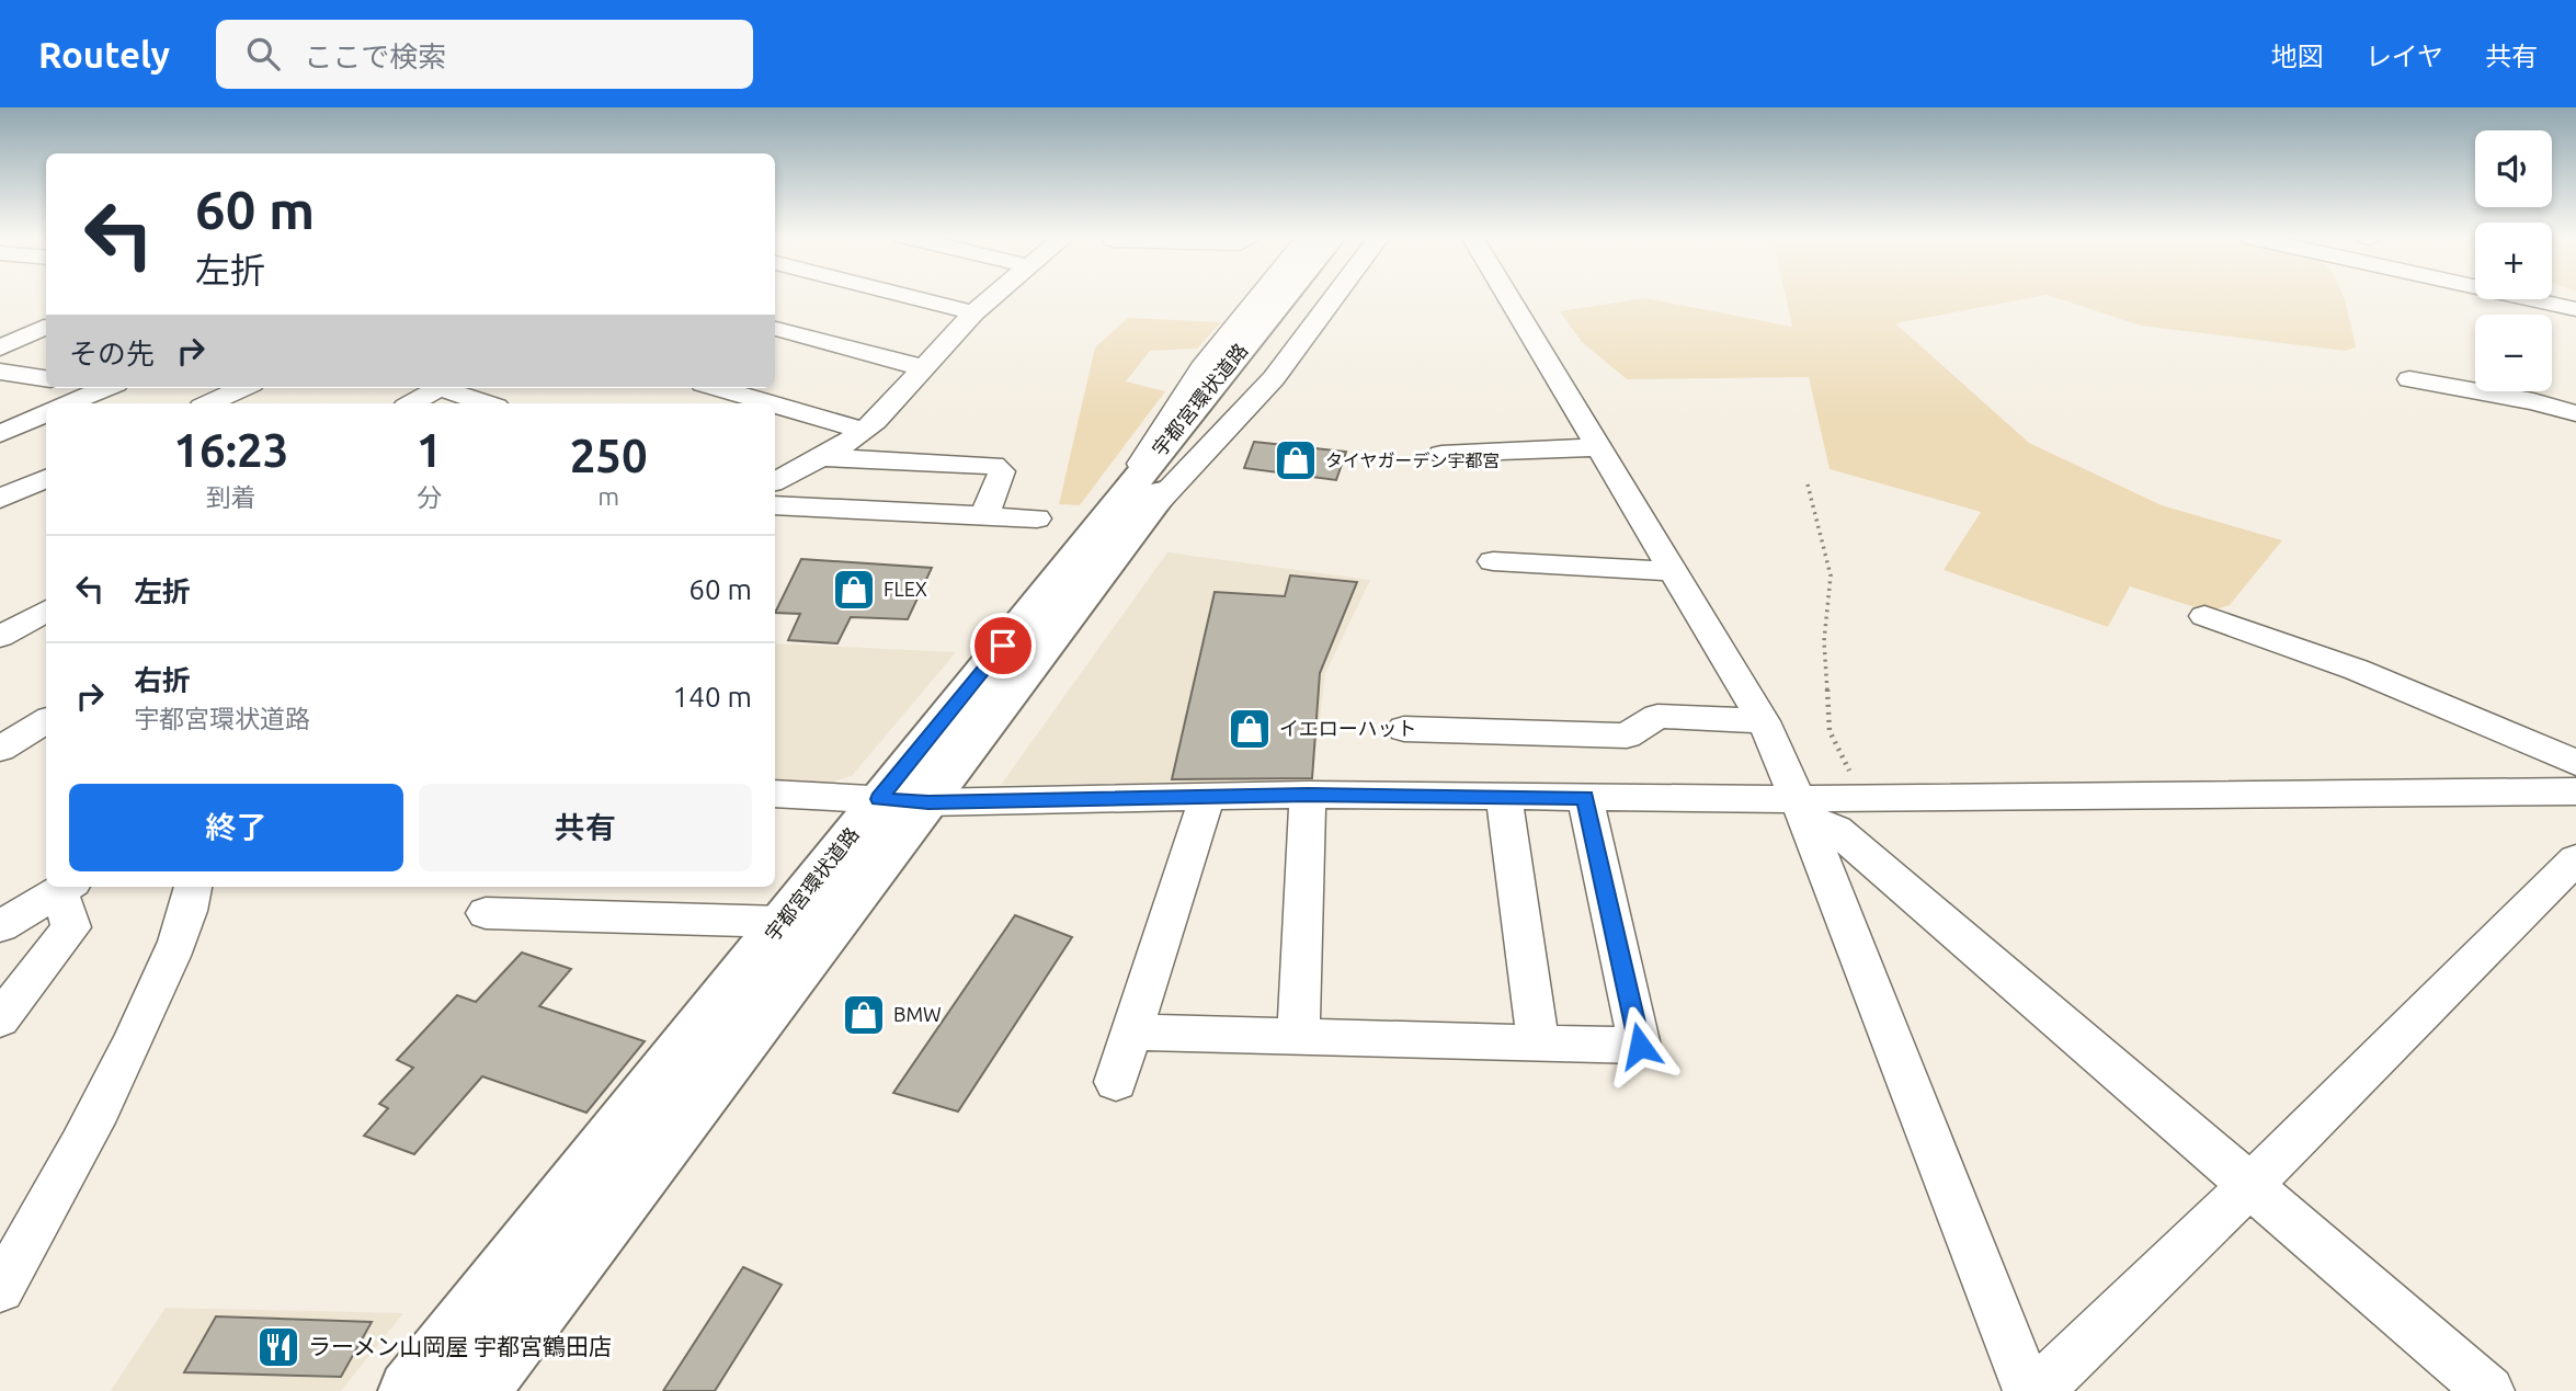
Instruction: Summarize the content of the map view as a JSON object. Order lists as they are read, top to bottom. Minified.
{"streets":{"main road":["宇都宮環状道路"]},"places":{"shop":["タイヤガーデン宇都宮","FLEX","イエローハット","BMW"],"restaurant":["ラーメン山岡屋 宇都宮鶴田店"]},"page":{"header":"Routely","search":"ここで検索","nav":["地図","レイヤ","共有"],"map_buttons":["+","−"],"turn":["60 m","左折"],"then":"その先","eta":["16:23","到着","1","分","250","m"],"list":[{"name":"左折","value":"60 m"},{"name":"右折","note":"宇都宮環状道路","value":"140 m"}],"buttons":["終了","共有"]}}
